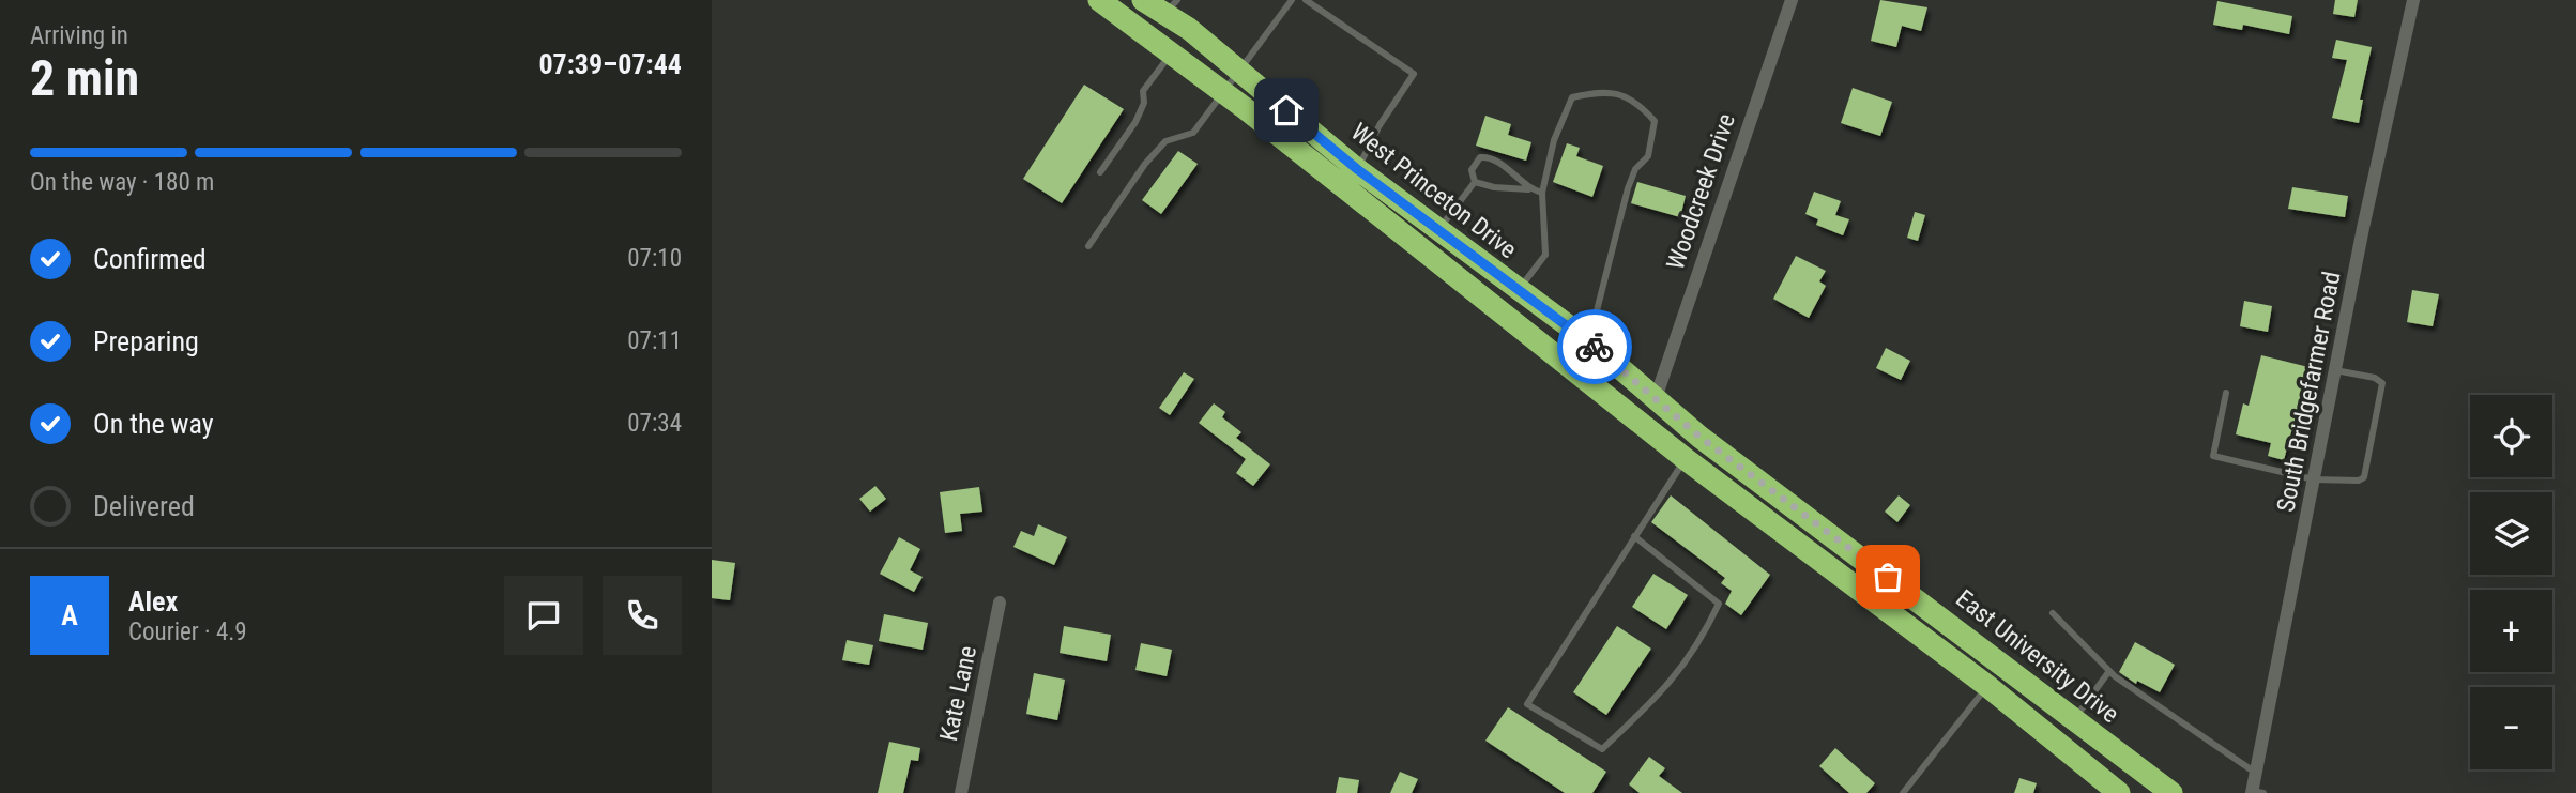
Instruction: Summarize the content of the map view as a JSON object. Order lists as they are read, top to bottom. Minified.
{"streets":{"highway":["West Princeton Drive","East University Drive"],"street":["Woodcreek Drive","South Bridgefarmer Road","Kate Lane"]},"crossings":[["West Princeton Drive","Woodcreek Drive"],["West Princeton Drive","East University Drive"],["Woodcreek Drive","East University Drive"]],"page":{"heading":["2 min","Arriving in","07:39–07:44"],"panel":["Alex","Courier · 4.9"],"bar":"On the way · 180 m","list":[["Confirmed","07:10"],["Preparing","07:11"],["On the way","07:34"],"Delivered"],"map_buttons":["+","−"],"round":"A"}}
